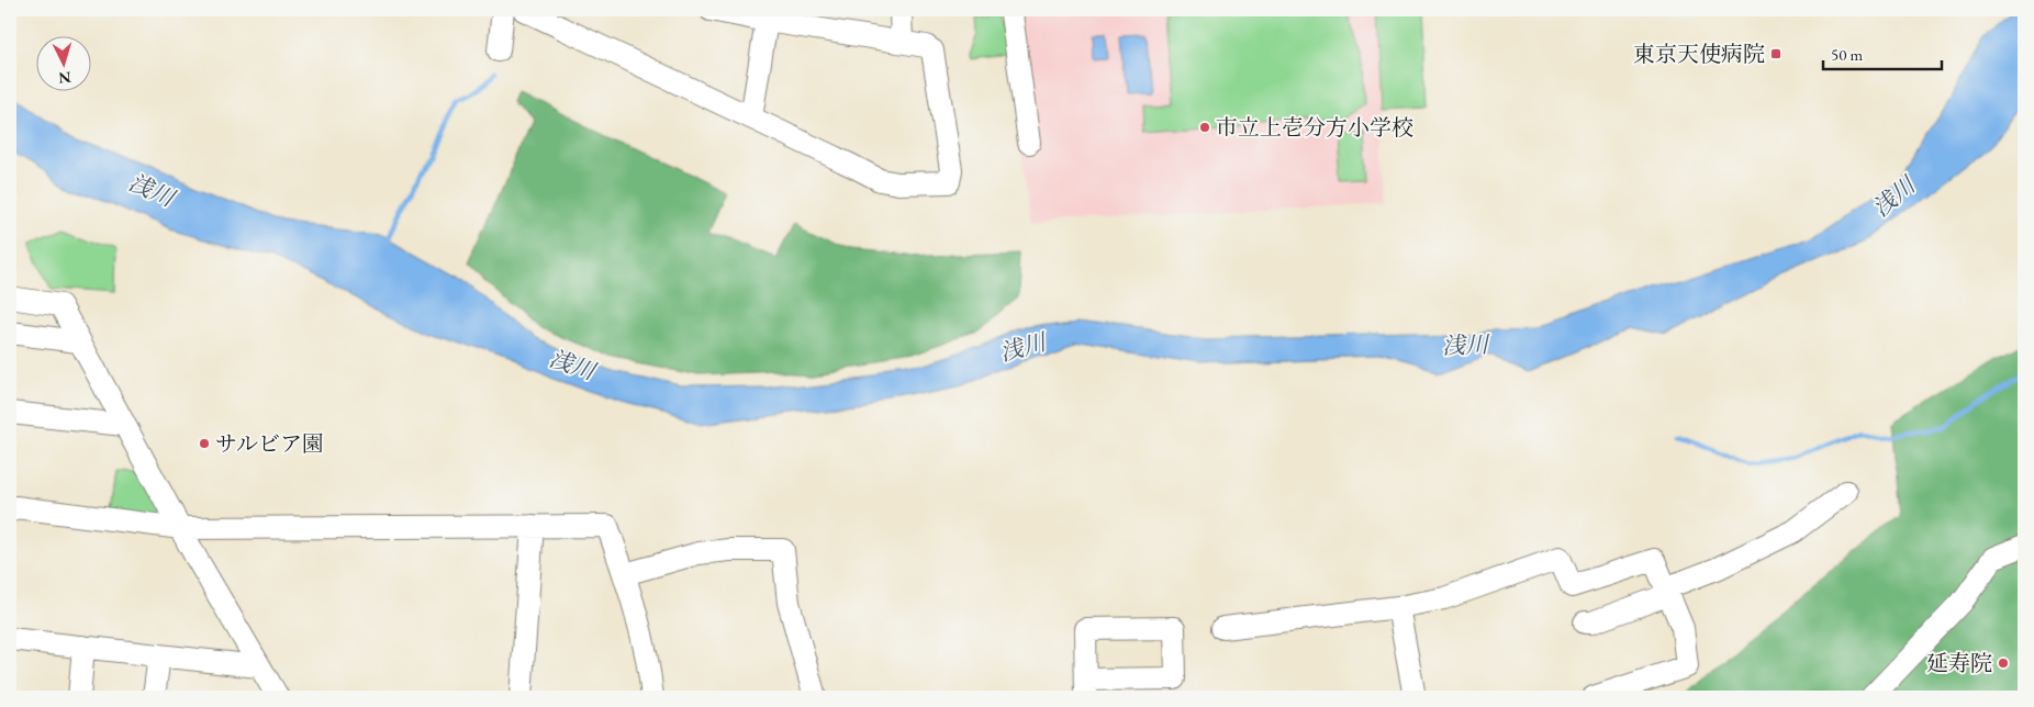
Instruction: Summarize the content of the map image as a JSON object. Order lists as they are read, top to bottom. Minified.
{"water":["浅川"],"places":{"transit":["東京天使病院"],"other":["市立上壱分方小学校","サルビア園","延寿院"]},"scale_bar":"50 m","north":"bottom"}
